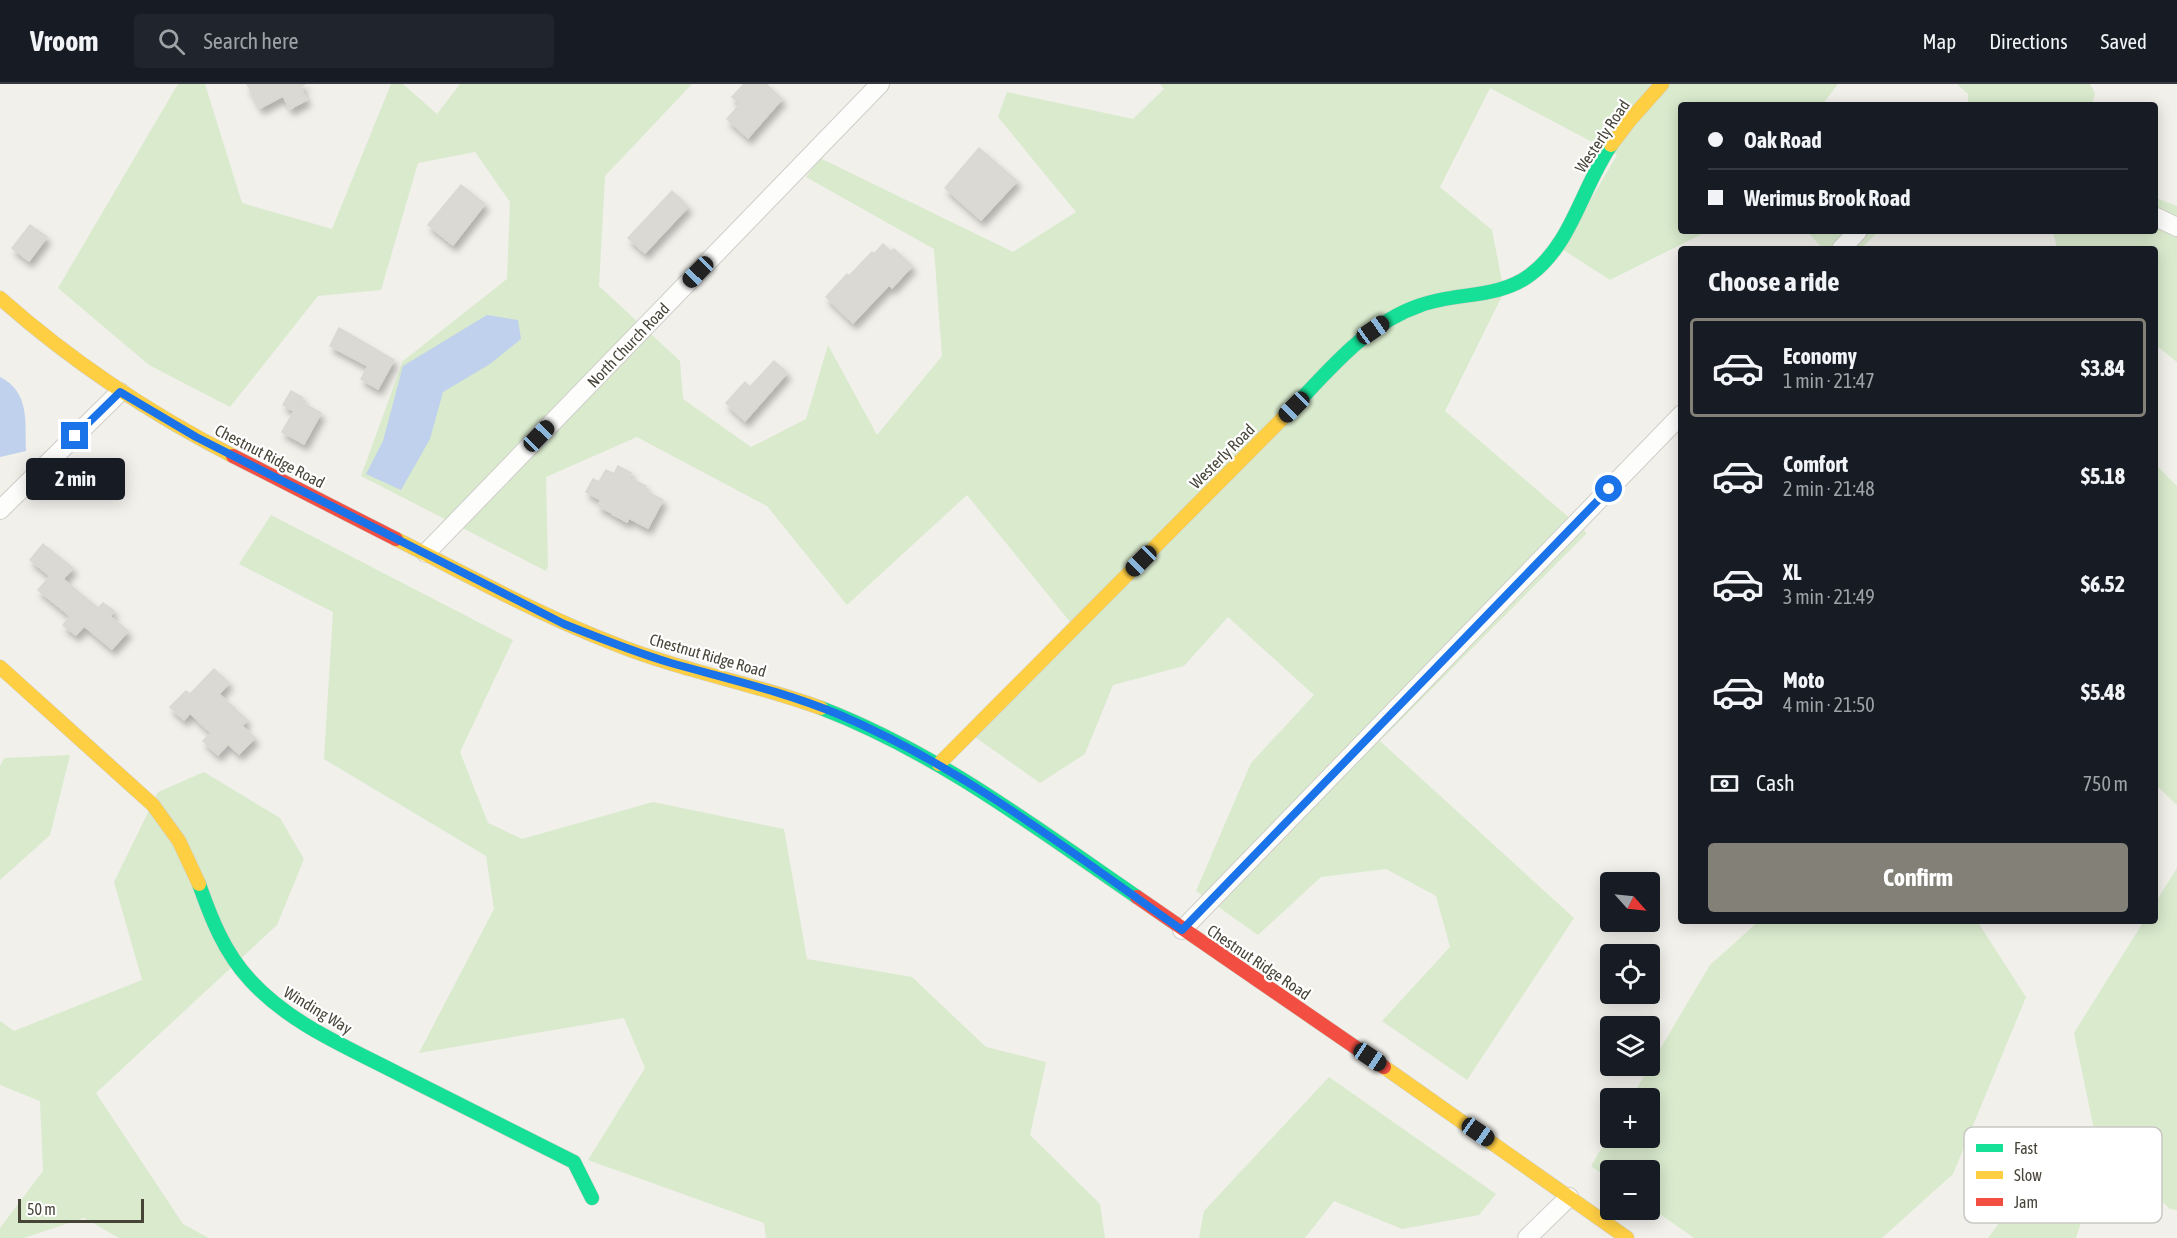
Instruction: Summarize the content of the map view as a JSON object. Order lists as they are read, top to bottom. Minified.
{"streets":{"main road":["Westerly Road","Chestnut Ridge Road","Winding Way"],"street":["North Church Road"]},"crossings":[["Westerly Road","Chestnut Ridge Road"],["North Church Road","Chestnut Ridge Road"]],"legend":["Fast","Slow","Jam"],"scale_bar":"50 m","north":"bottom right","page":{"header":"Vroom","search":"Search here","nav":["Map","Directions","Saved"],"banner":["Oak Road","Werimus Brook Road"],"heading":"Choose a ride","list":[{"name":"Economy","note":"1 min · 21:47","value":"$3.84"},{"name":"Comfort","note":"2 min · 21:48","value":"$5.18"},{"name":"XL","note":"3 min · 21:49","value":"$6.52"},{"name":"Moto","note":"4 min · 21:50","value":"$5.48"}],"bubble":"2 min","pay":["Cash","750 m"],"buttons":"Confirm","map_buttons":["+","−"],"scale":"50 m"}}
